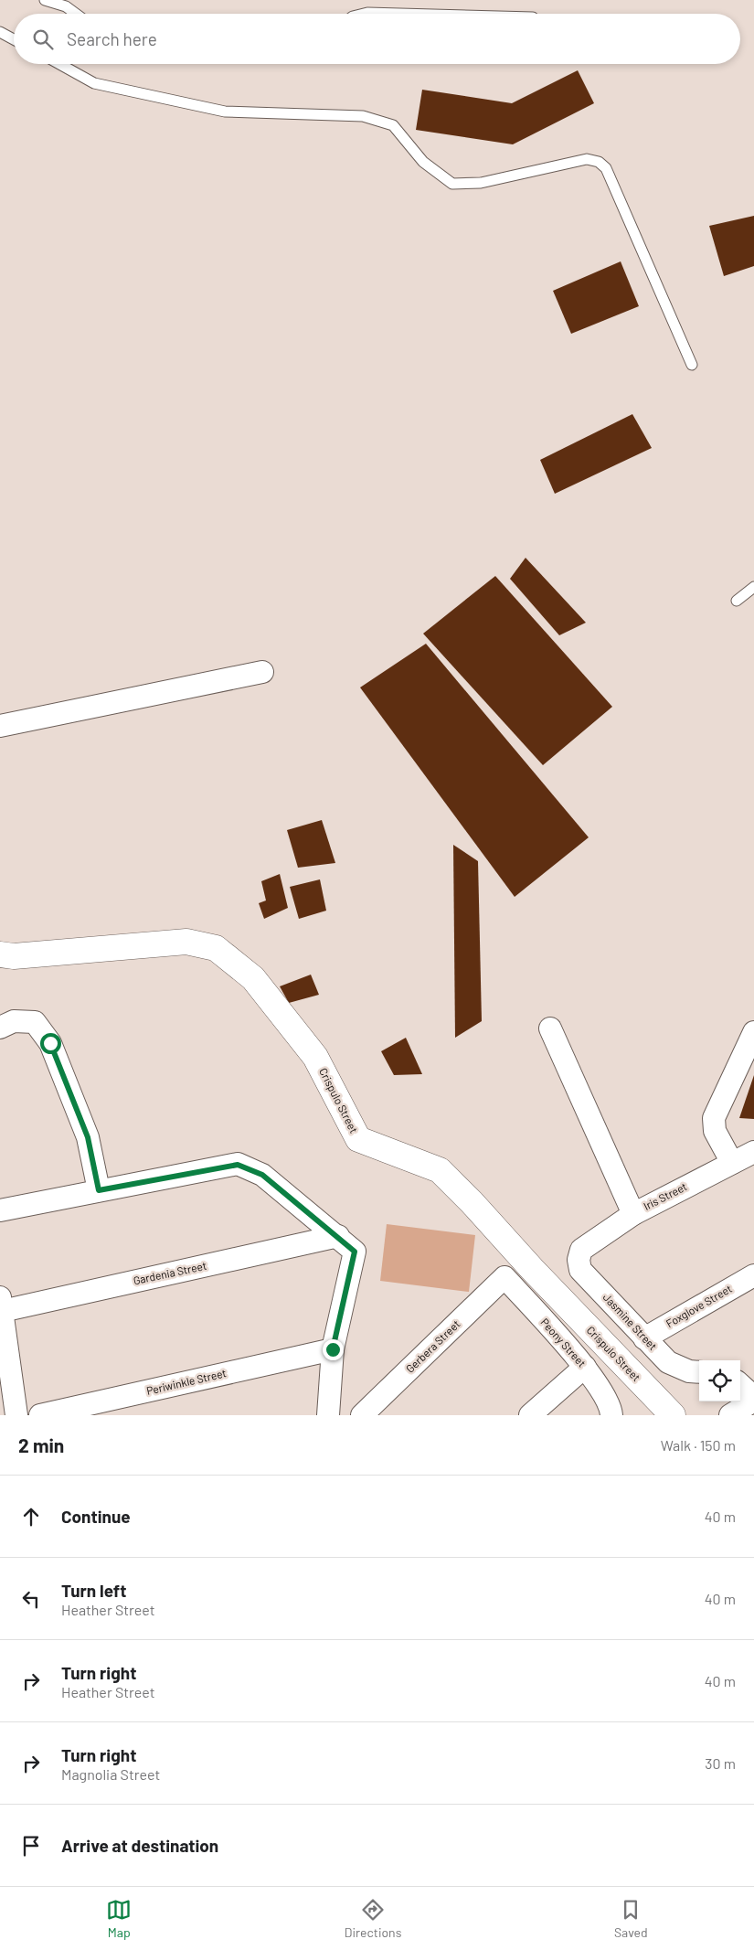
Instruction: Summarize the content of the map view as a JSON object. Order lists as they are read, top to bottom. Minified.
{"streets":{"street":["Crispulo Street","Iris Street","Gardenia Street","Foxglove Street","Jasmine Street","Peony Street","Gerbera Street","Periwinkle Street"]},"crossings":[["Iris Street","Jasmine Street"],["Foxglove Street","Jasmine Street"],["Peony Street","Gerbera Street"]],"page":{"search":"Search here","heading":["2 min","Walk · 150 m"],"list":[["Continue","40 m"],["Turn left","Heather Street","40 m"],["Turn right","Heather Street","40 m"],["Turn right","Magnolia Street","30 m"],"Arrive at destination"],"nav":["Map","Directions","Saved"]}}
